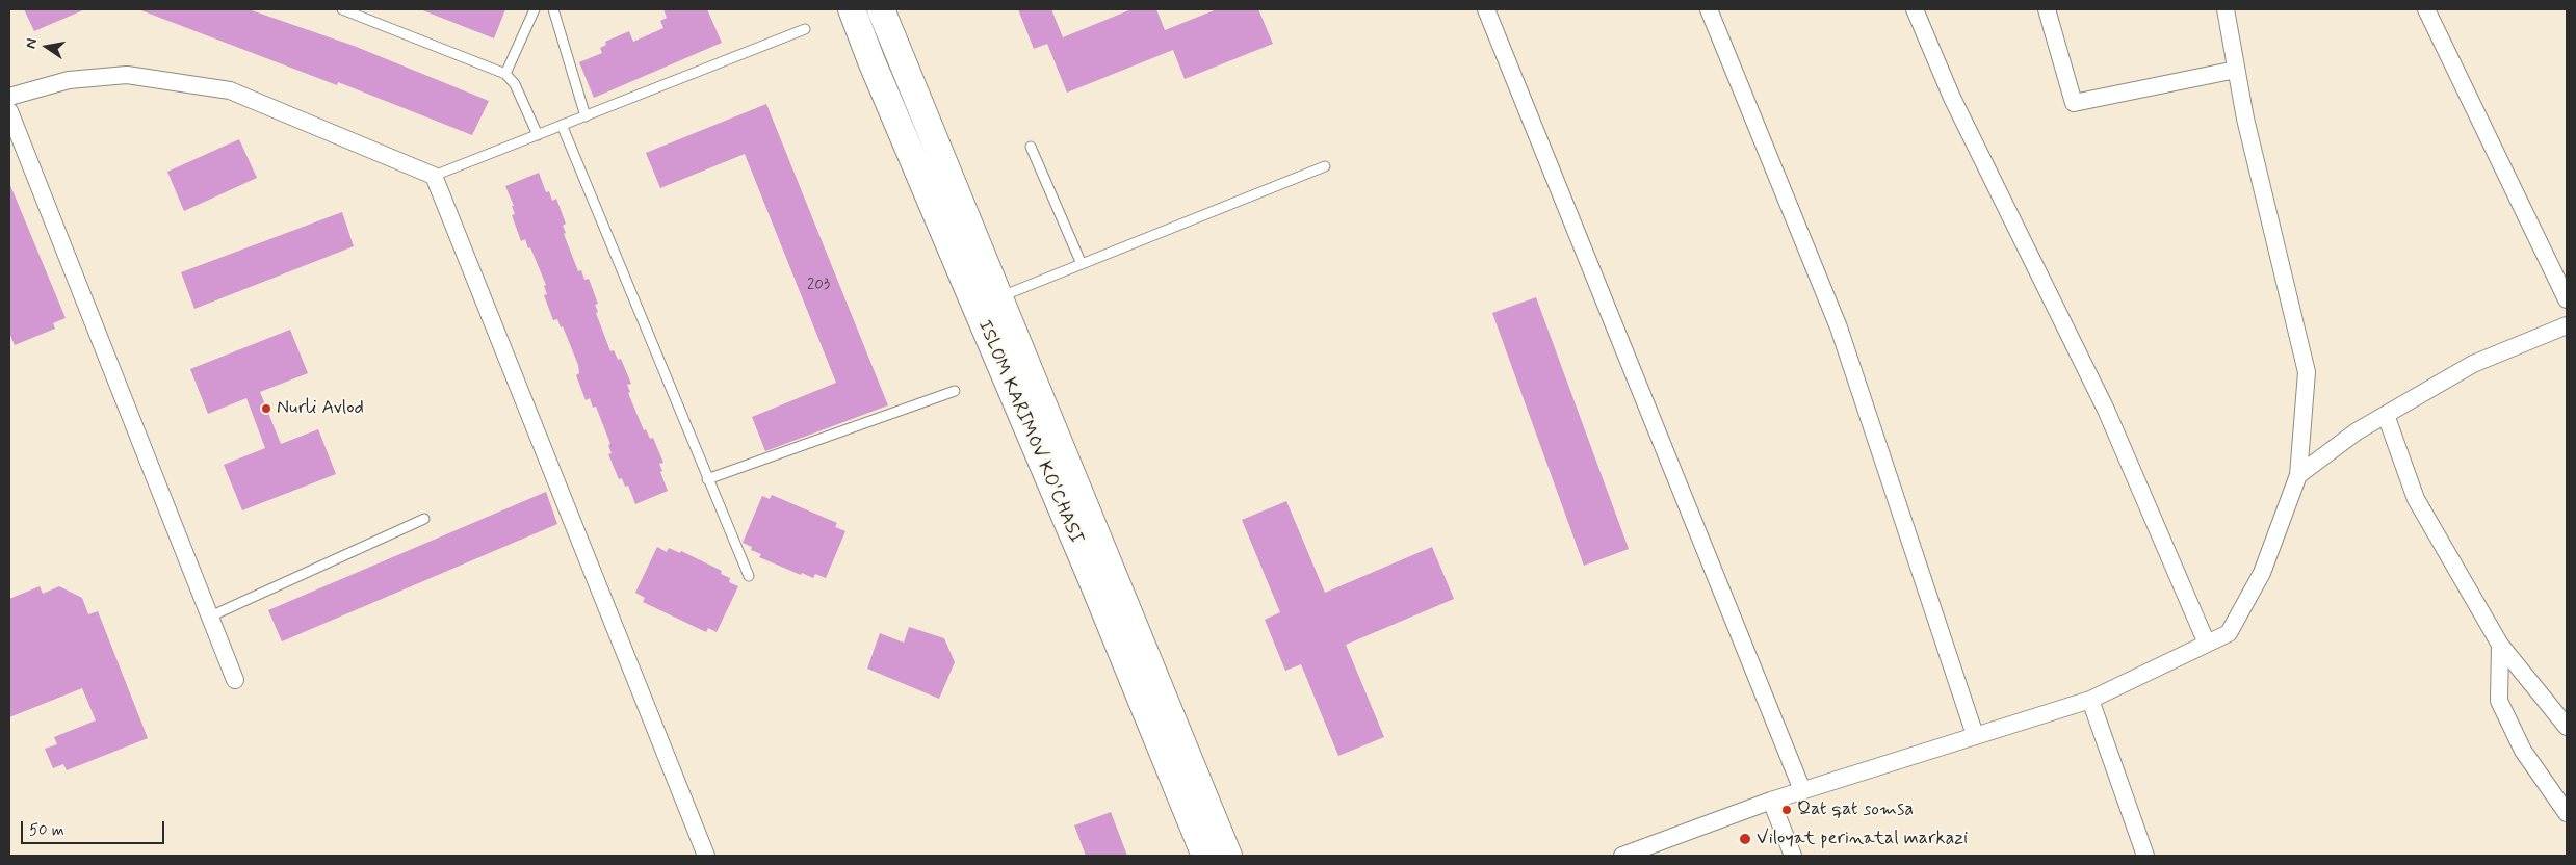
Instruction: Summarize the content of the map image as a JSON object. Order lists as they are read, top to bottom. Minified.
{"streets":{"main road":["ISLOM KARIMOV KO'CHASI"]},"places":["Nurli Avlod","Qat qat somsa","Viloyat perinatal markazi"],"house_numbers":["203"],"scale_bar":"50 m","north":"left"}
